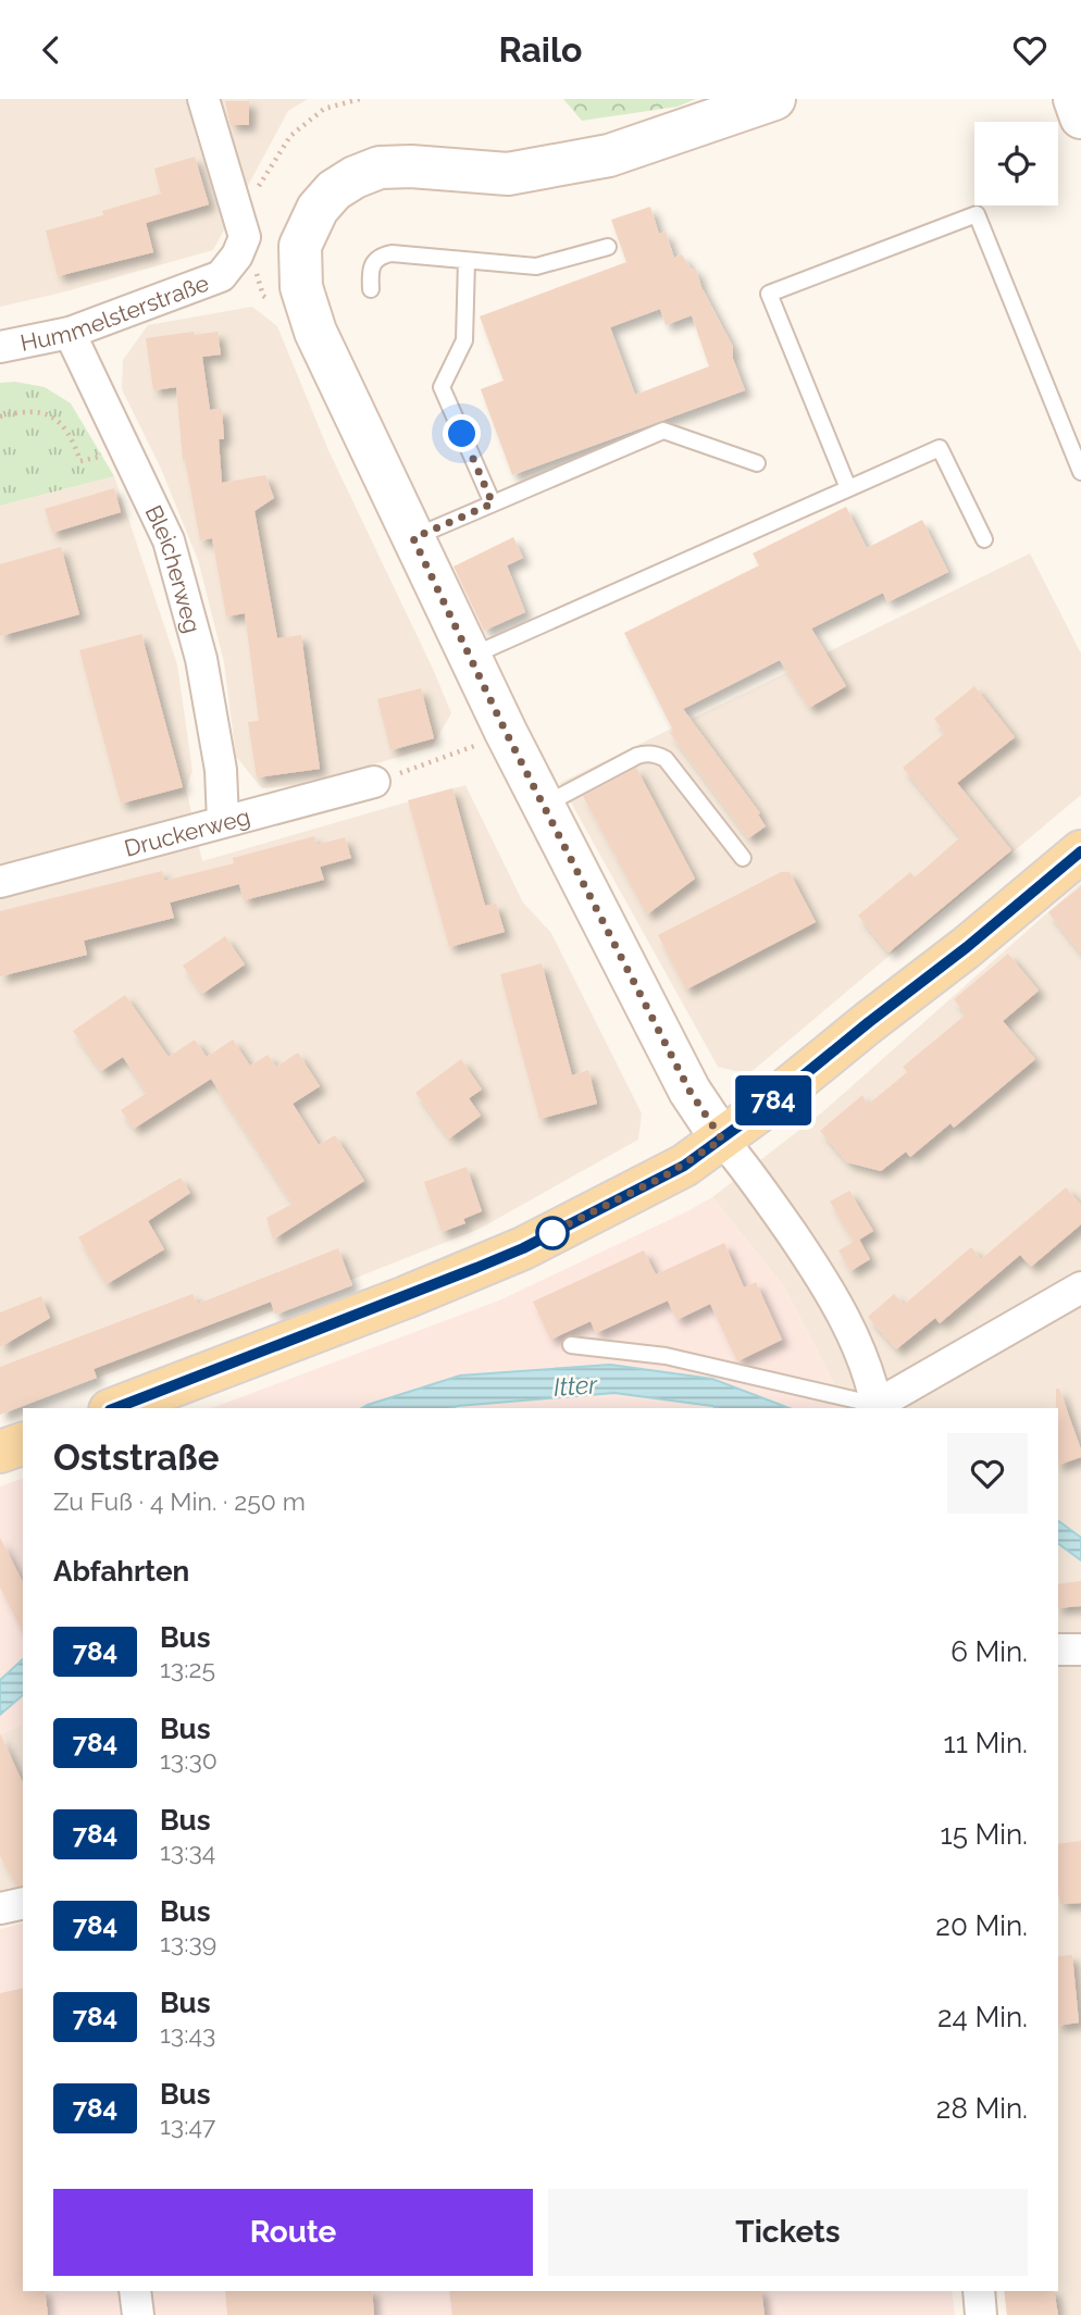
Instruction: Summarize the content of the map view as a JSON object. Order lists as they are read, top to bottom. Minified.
{"streets":{"street":["Hummelsterstraße","Bleicherweg","Druckerweg"]},"crossings":[["Hummelsterstraße","Bleicherweg"],["Bleicherweg","Druckerweg"]],"water":["Itter"],"lines":["bus line 784"],"page":{"header":"Railo","on_map":"784","heading":[["Oststraße","Zu Fuß · 4 Min. · 250 m"],"Abfahrten"],"list":[{"mark":"784","name":"Bus","note":"13:25","value":"6 Min."},{"mark":"784","name":"Bus","note":"13:30","value":"11 Min."},{"mark":"784","name":"Bus","note":"13:34","value":"15 Min."},{"mark":"784","name":"Bus","note":"13:39","value":"20 Min."},{"mark":"784","name":"Bus","note":"13:43","value":"24 Min."},{"mark":"784","name":"Bus","note":"13:47","value":"28 Min."}],"buttons":["Route","Tickets"]}}
